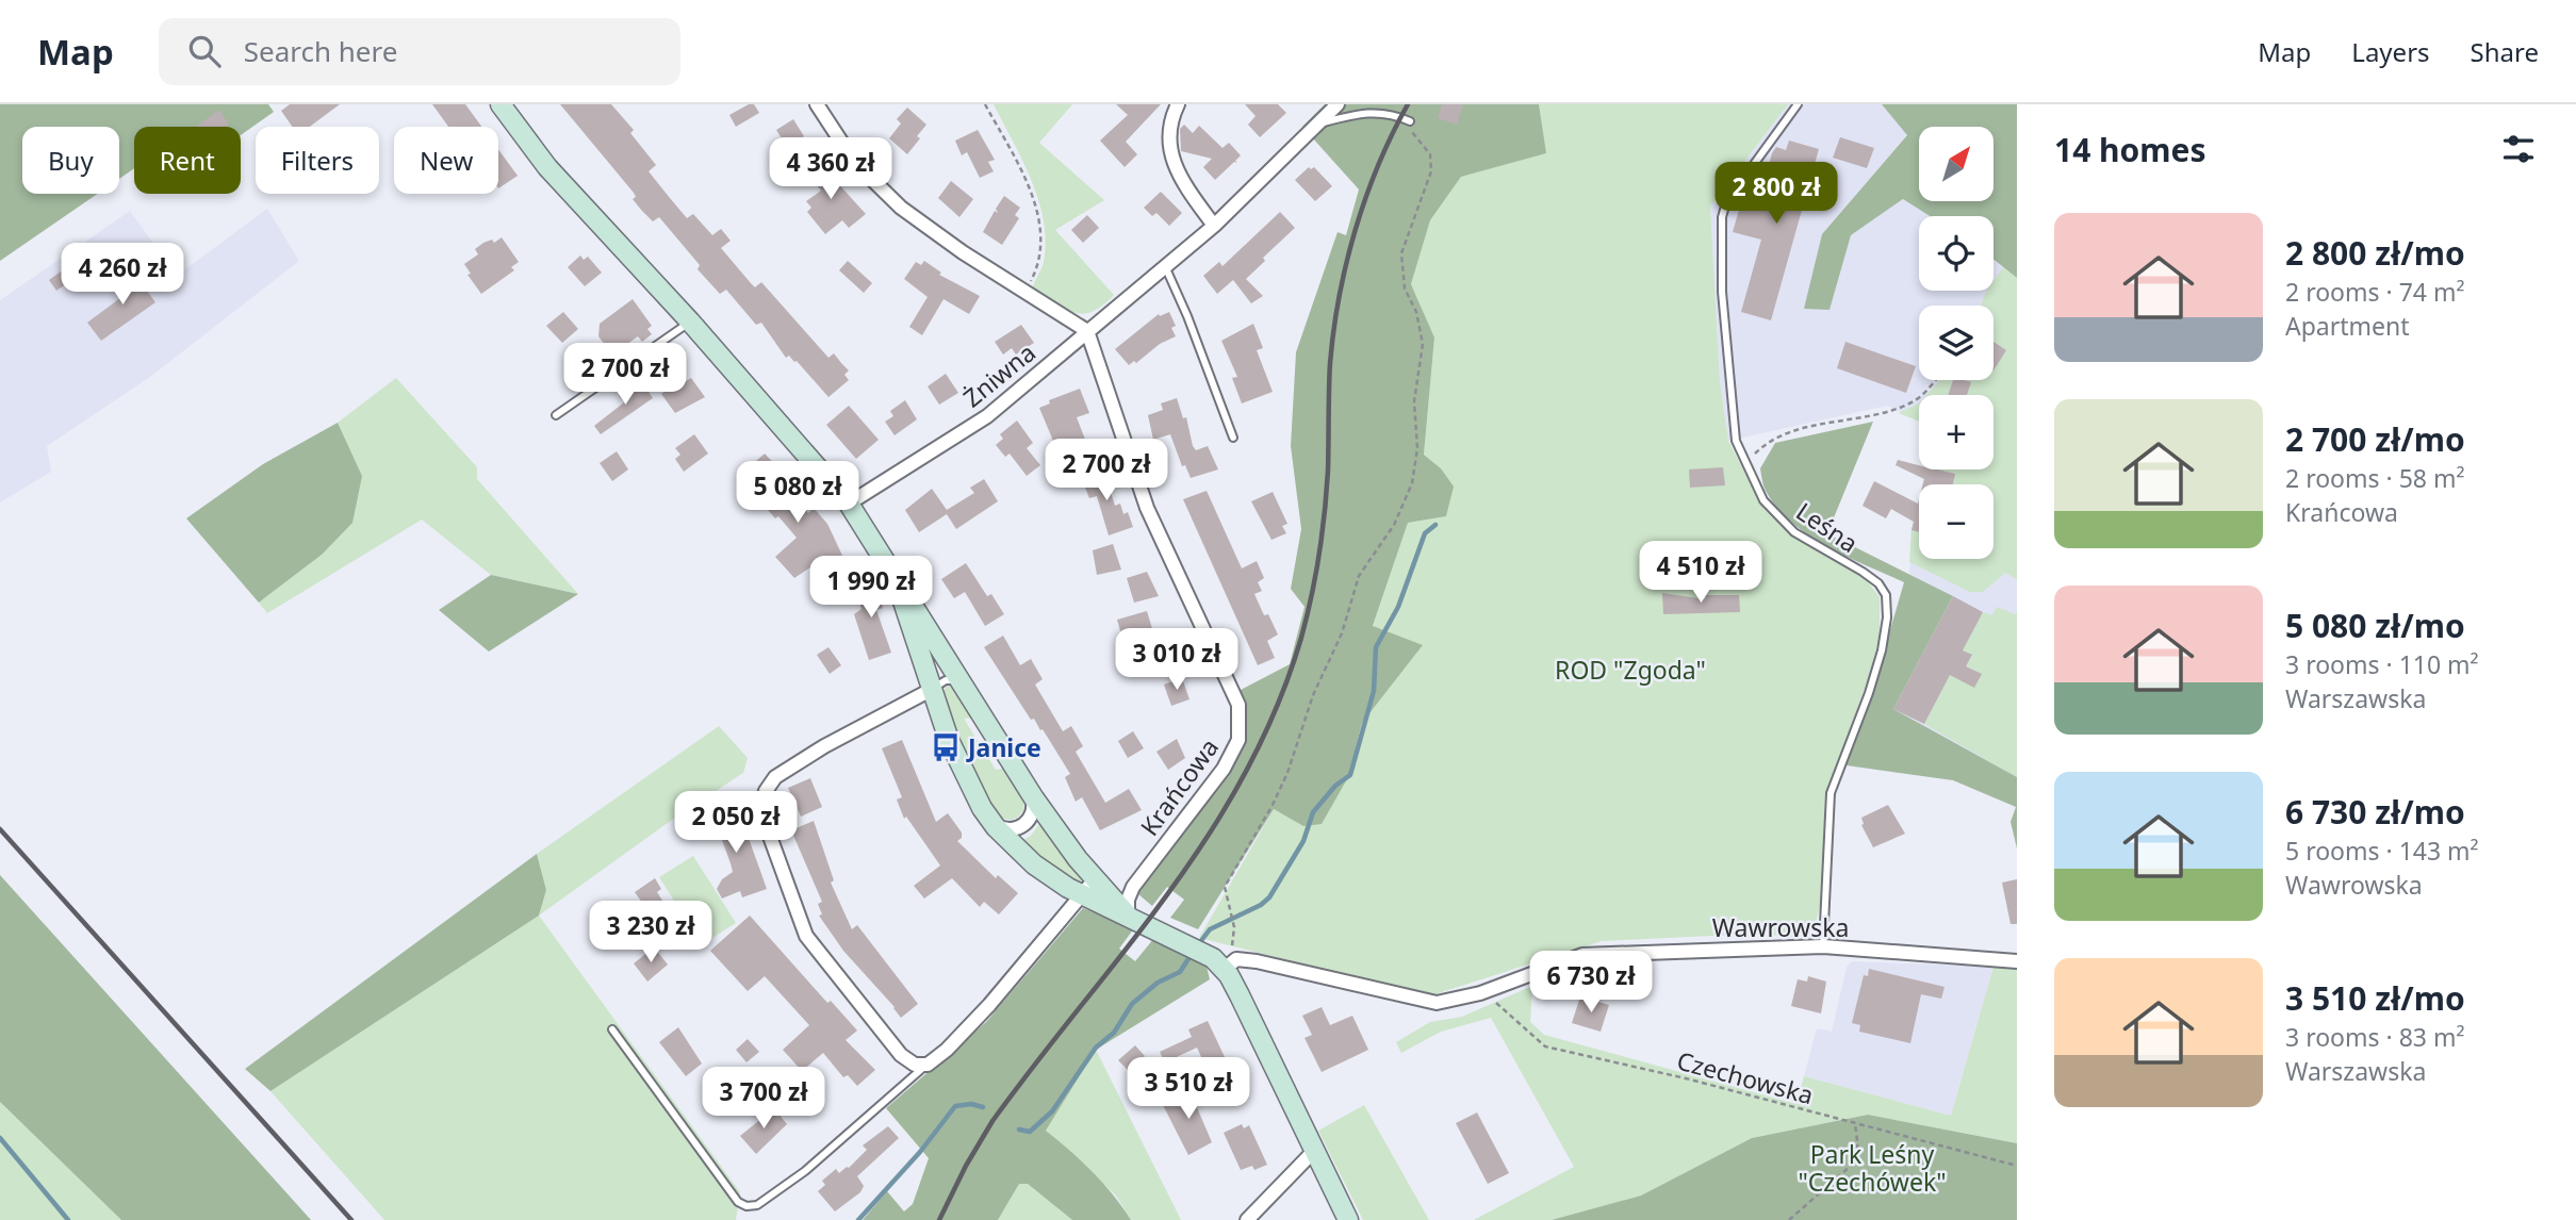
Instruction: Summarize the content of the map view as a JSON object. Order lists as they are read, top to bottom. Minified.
{"streets":{"street":["Żniwna","Krańcowa","Wawrowska"],"lane":["Leśna"],"path":["Czechowska"]},"crossings":[["Żniwna","Krańcowa"],["Leśna","Wawrowska"],["Wawrowska","Czechowska"]],"parks":["ROD \"Zgoda\"","Park Leśny \"Czechówek\""],"places":{"bus stop":["Janice"]},"north":"top right","page":{"header":"Map","search":"Search here","nav":["Map","Layers","Share"],"heading":"14 homes","map_buttons":["+","−"],"chip":["Buy","Rent","Filters","New"],"price":["4 360 zł","2 800 zł","4 260 zł","2 700 zł","2 700 zł","5 080 zł","4 510 zł","1 990 zł","3 010 zł","2 050 zł","3 230 zł","6 730 zł","3 510 zł","3 700 zł"],"list":[{"name":"2 800 zł/mo","note":"2 rooms · 74 m² · Apartment"},{"name":"2 700 zł/mo","note":"2 rooms · 58 m² · Krańcowa"},{"name":"5 080 zł/mo","note":"3 rooms · 110 m² · Warszawska"},{"name":"6 730 zł/mo","note":"5 rooms · 143 m² · Wawrowska"},{"name":"3 510 zł/mo","note":"3 rooms · 83 m² · Warszawska"}]}}
